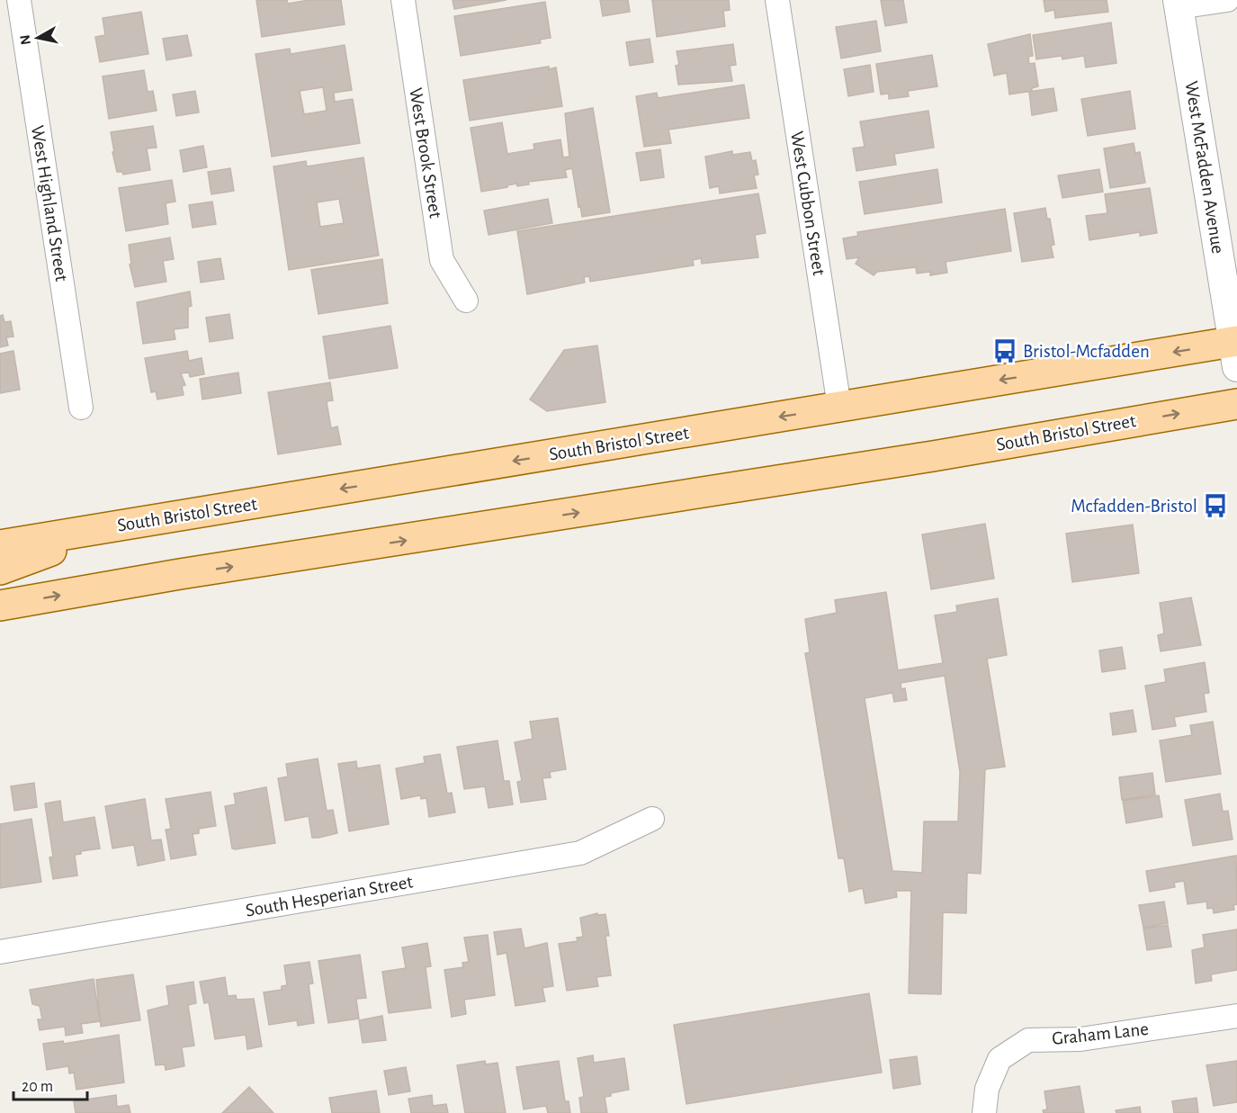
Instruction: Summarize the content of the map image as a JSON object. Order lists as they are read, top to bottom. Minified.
{"streets":{"main road":["South Bristol Street"],"street":["West Brook Street","West McFadden Avenue","West Highland Street","West Cubbon Street","South Hesperian Street","Graham Lane"]},"crossings":[["West McFadden Avenue","South Bristol Street"],["West Cubbon Street","South Bristol Street"]],"places":{"bus stop":["Bristol-Mcfadden","Mcfadden-Bristol"]},"scale_bar":"20 m","north":"left"}
